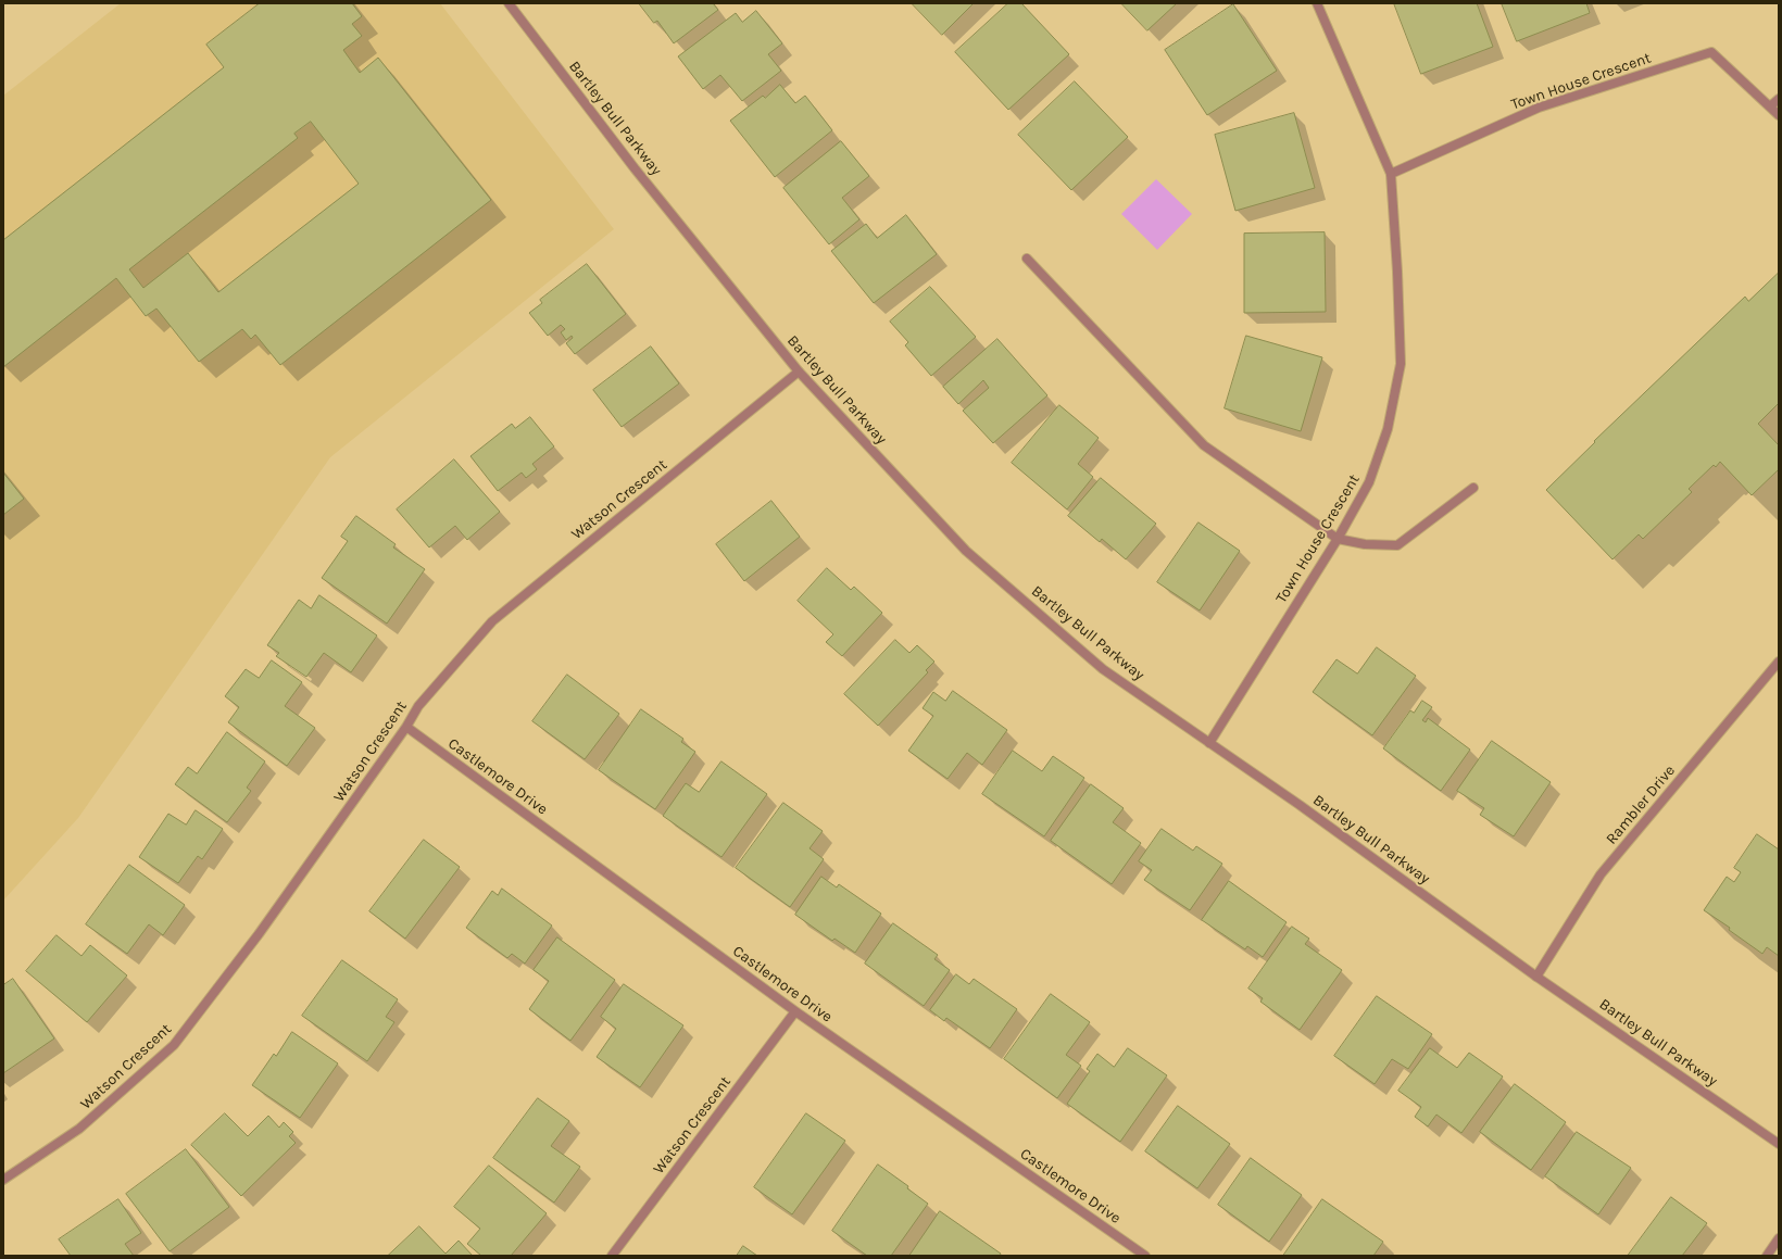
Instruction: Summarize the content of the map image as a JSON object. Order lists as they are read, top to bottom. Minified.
{"streets":{"street":["Town House Crescent","Bartley Bull Parkway","Watson Crescent","Castlemore Drive","Rambler Drive"]},"crossings":[["Town House Crescent","Bartley Bull Parkway"],["Bartley Bull Parkway","Watson Crescent"],["Bartley Bull Parkway","Rambler Drive"],["Watson Crescent","Castlemore Drive"]]}
